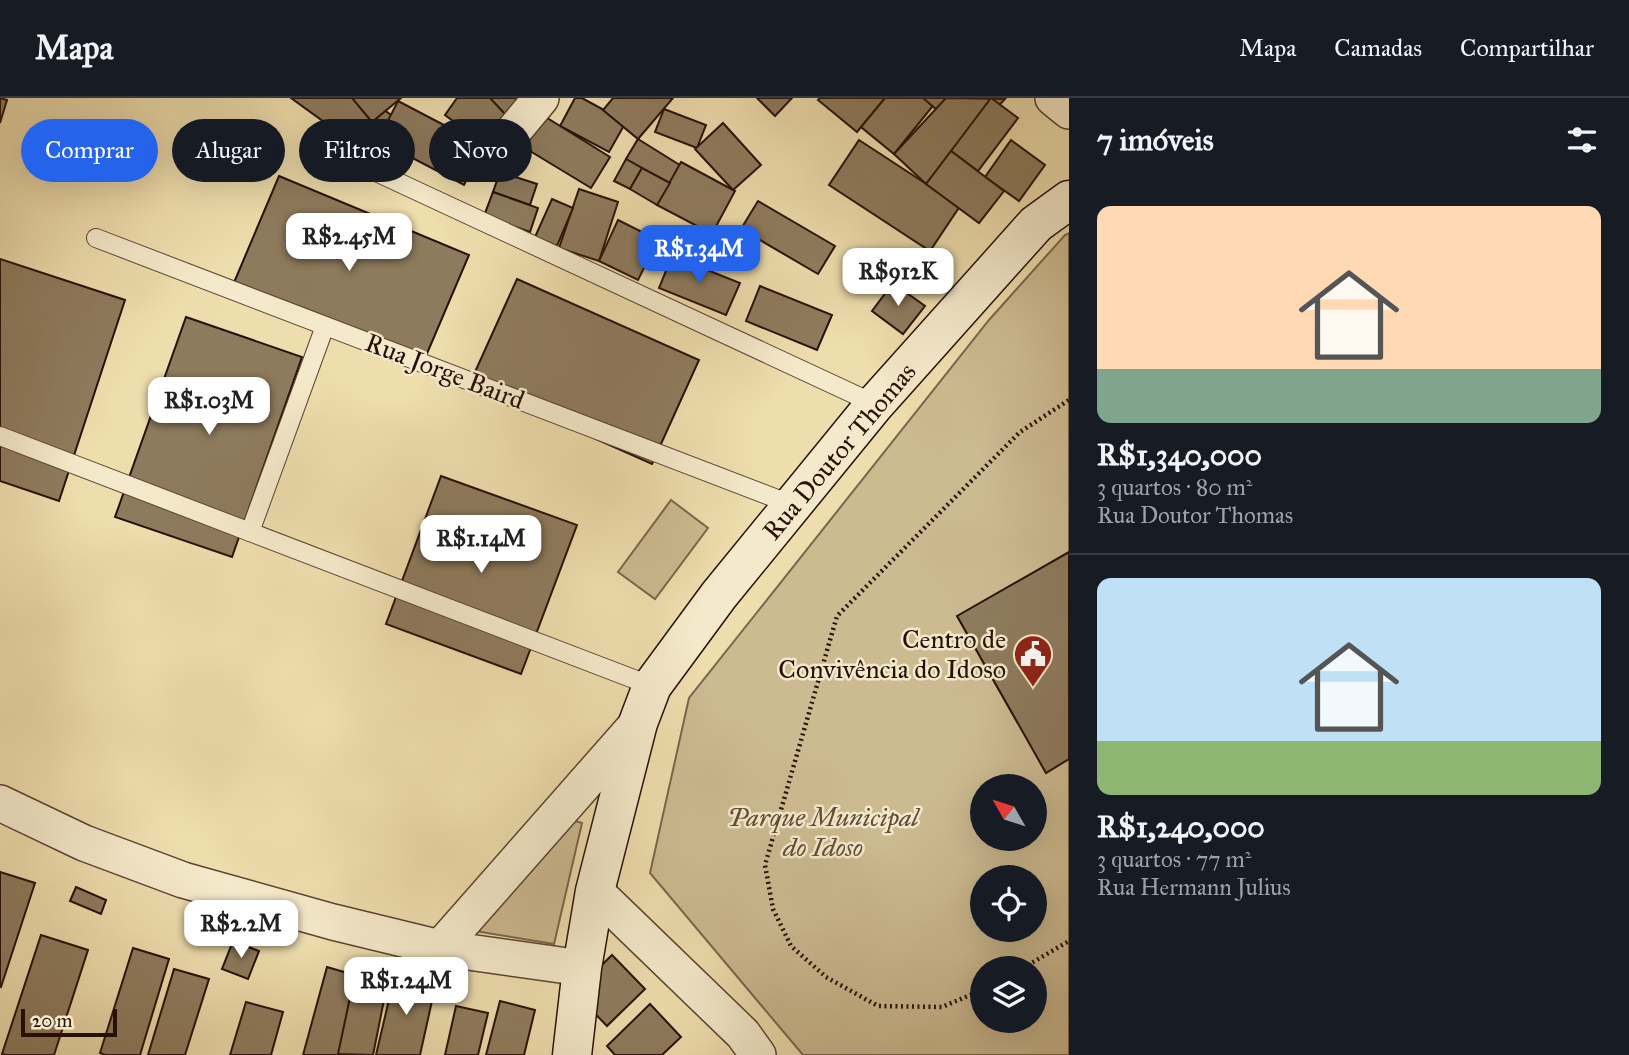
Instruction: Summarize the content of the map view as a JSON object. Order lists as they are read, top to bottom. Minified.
{"streets":{"street":["Rua Doutor Thomas"],"lane":["Rua Jorge Baird"]},"crossings":[["Rua Jorge Baird","Rua Doutor Thomas"]],"parks":["Parque Municipal do Idoso"],"places":{"public building":["Centro de Convivência do Idoso"]},"scale_bar":"20 m","north":"top left","page":{"header":"Mapa","nav":["Mapa","Camadas","Compartilhar"],"heading":"7 imóveis","chip":["Comprar","Alugar","Filtros","Novo"],"list":[{"name":"R$1,340,000","note":"3 quartos · 80 m² · Rua Doutor Thomas"},{"name":"R$1,240,000","note":"3 quartos · 77 m² · Rua Hermann Julius"}],"price":["R$2.45M","R$1.34M","R$912K","R$1.03M","R$1.14M","R$2.2M","R$1.24M"],"scale":"20 m"}}
